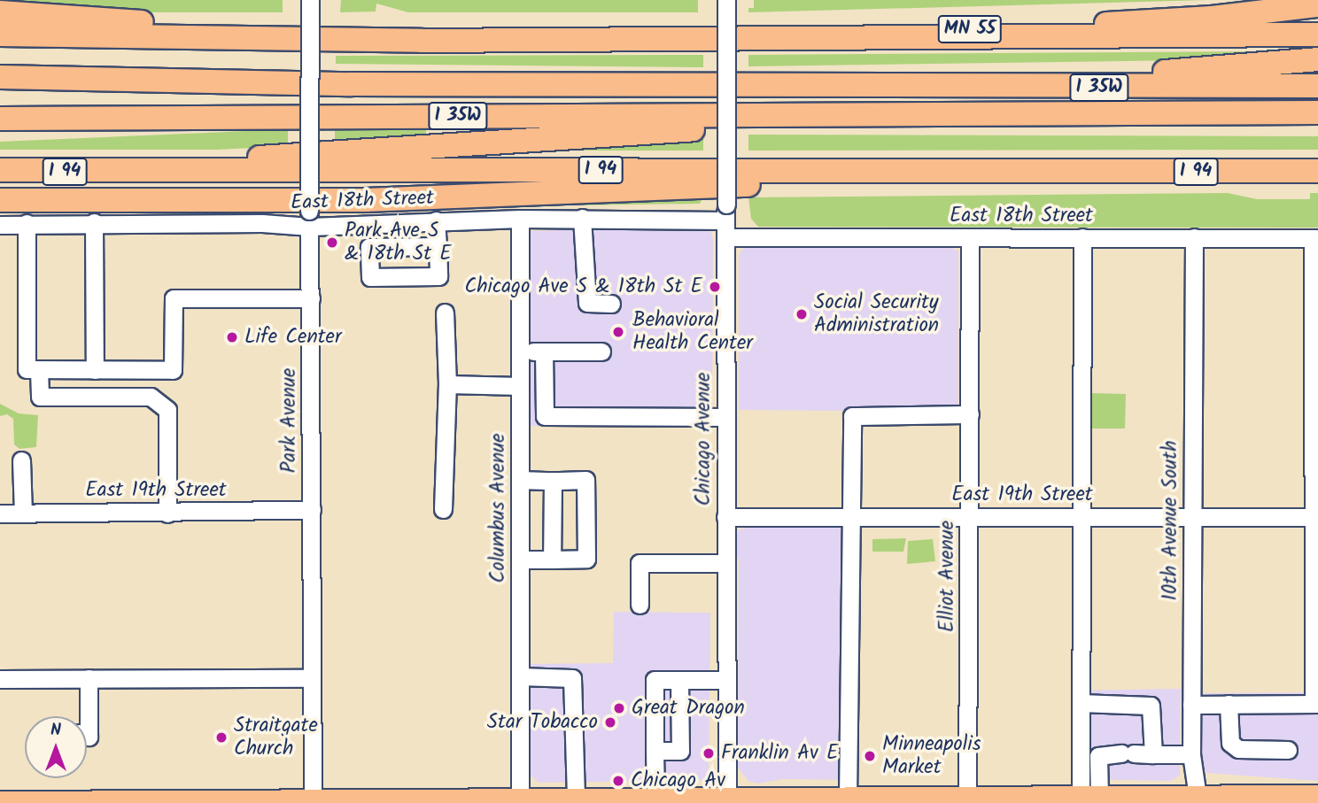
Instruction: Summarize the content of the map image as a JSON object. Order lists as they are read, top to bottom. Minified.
{"streets":{"highway":["MN 55","I 35W","I 94"],"street":["East 18th Street","Park Avenue","Chicago Avenue","East 19th Street","Columbus Avenue","10th Avenue South","Elliot Avenue"]},"crossings":[["East 18th Street","Park Avenue"],["East 18th Street","Chicago Avenue"],["East 18th Street","Columbus Avenue"],["East 18th Street","10th Avenue South"],["East 18th Street","Elliot Avenue"],["Park Avenue","East 19th Street"],["Chicago Avenue","East 19th Street"],["East 19th Street","10th Avenue South"],["East 19th Street","Elliot Avenue"]],"places":["Park Ave S & 18th St E","Chicago Ave S & 18th St E","Social Security Administration","Behavioral Health Center","Life Center","Great Dragon","Star Tobacco","Straitgate Church","Franklin Av E","Minneapolis Market","Chicago Av"],"north":"top"}
